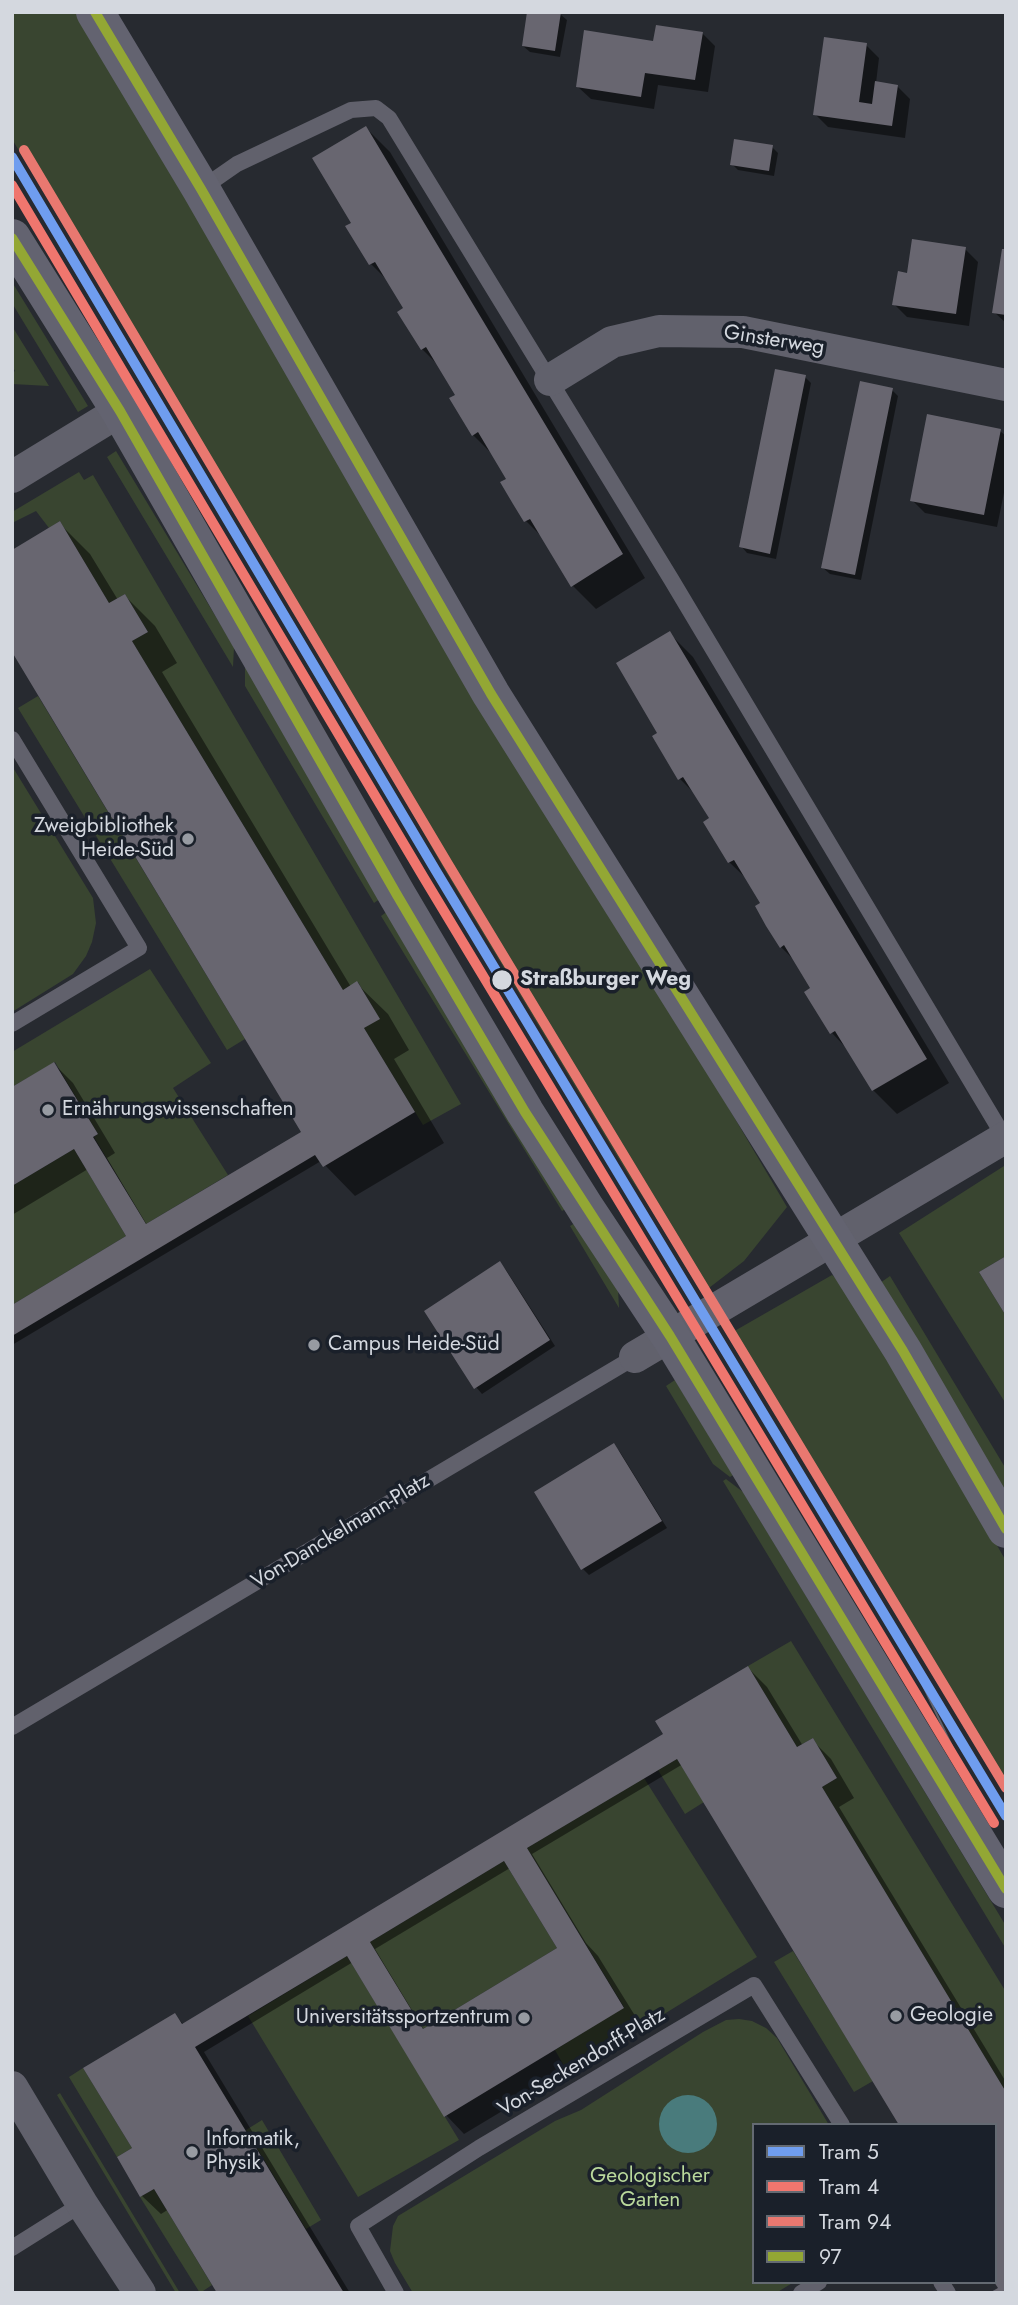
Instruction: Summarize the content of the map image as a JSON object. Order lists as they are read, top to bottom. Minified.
{"streets":{"street":["Ginsterweg","Von-Danckelmann-Platz"],"lane":["Von-Seckendorff-Platz"]},"parks":["Geologischer Garten"],"places":["Zweigbibliothek Heide-Süd","Straßburger Weg","Ernährungswissenschaften","Campus Heide-Süd","Geologie","Universitätssportzentrum","Informatik, Physik"],"lines":["transit line 97","tram line 94","tram line 5","tram line 4"],"legend":["Tram 5","Tram 4","Tram 94","97"]}
